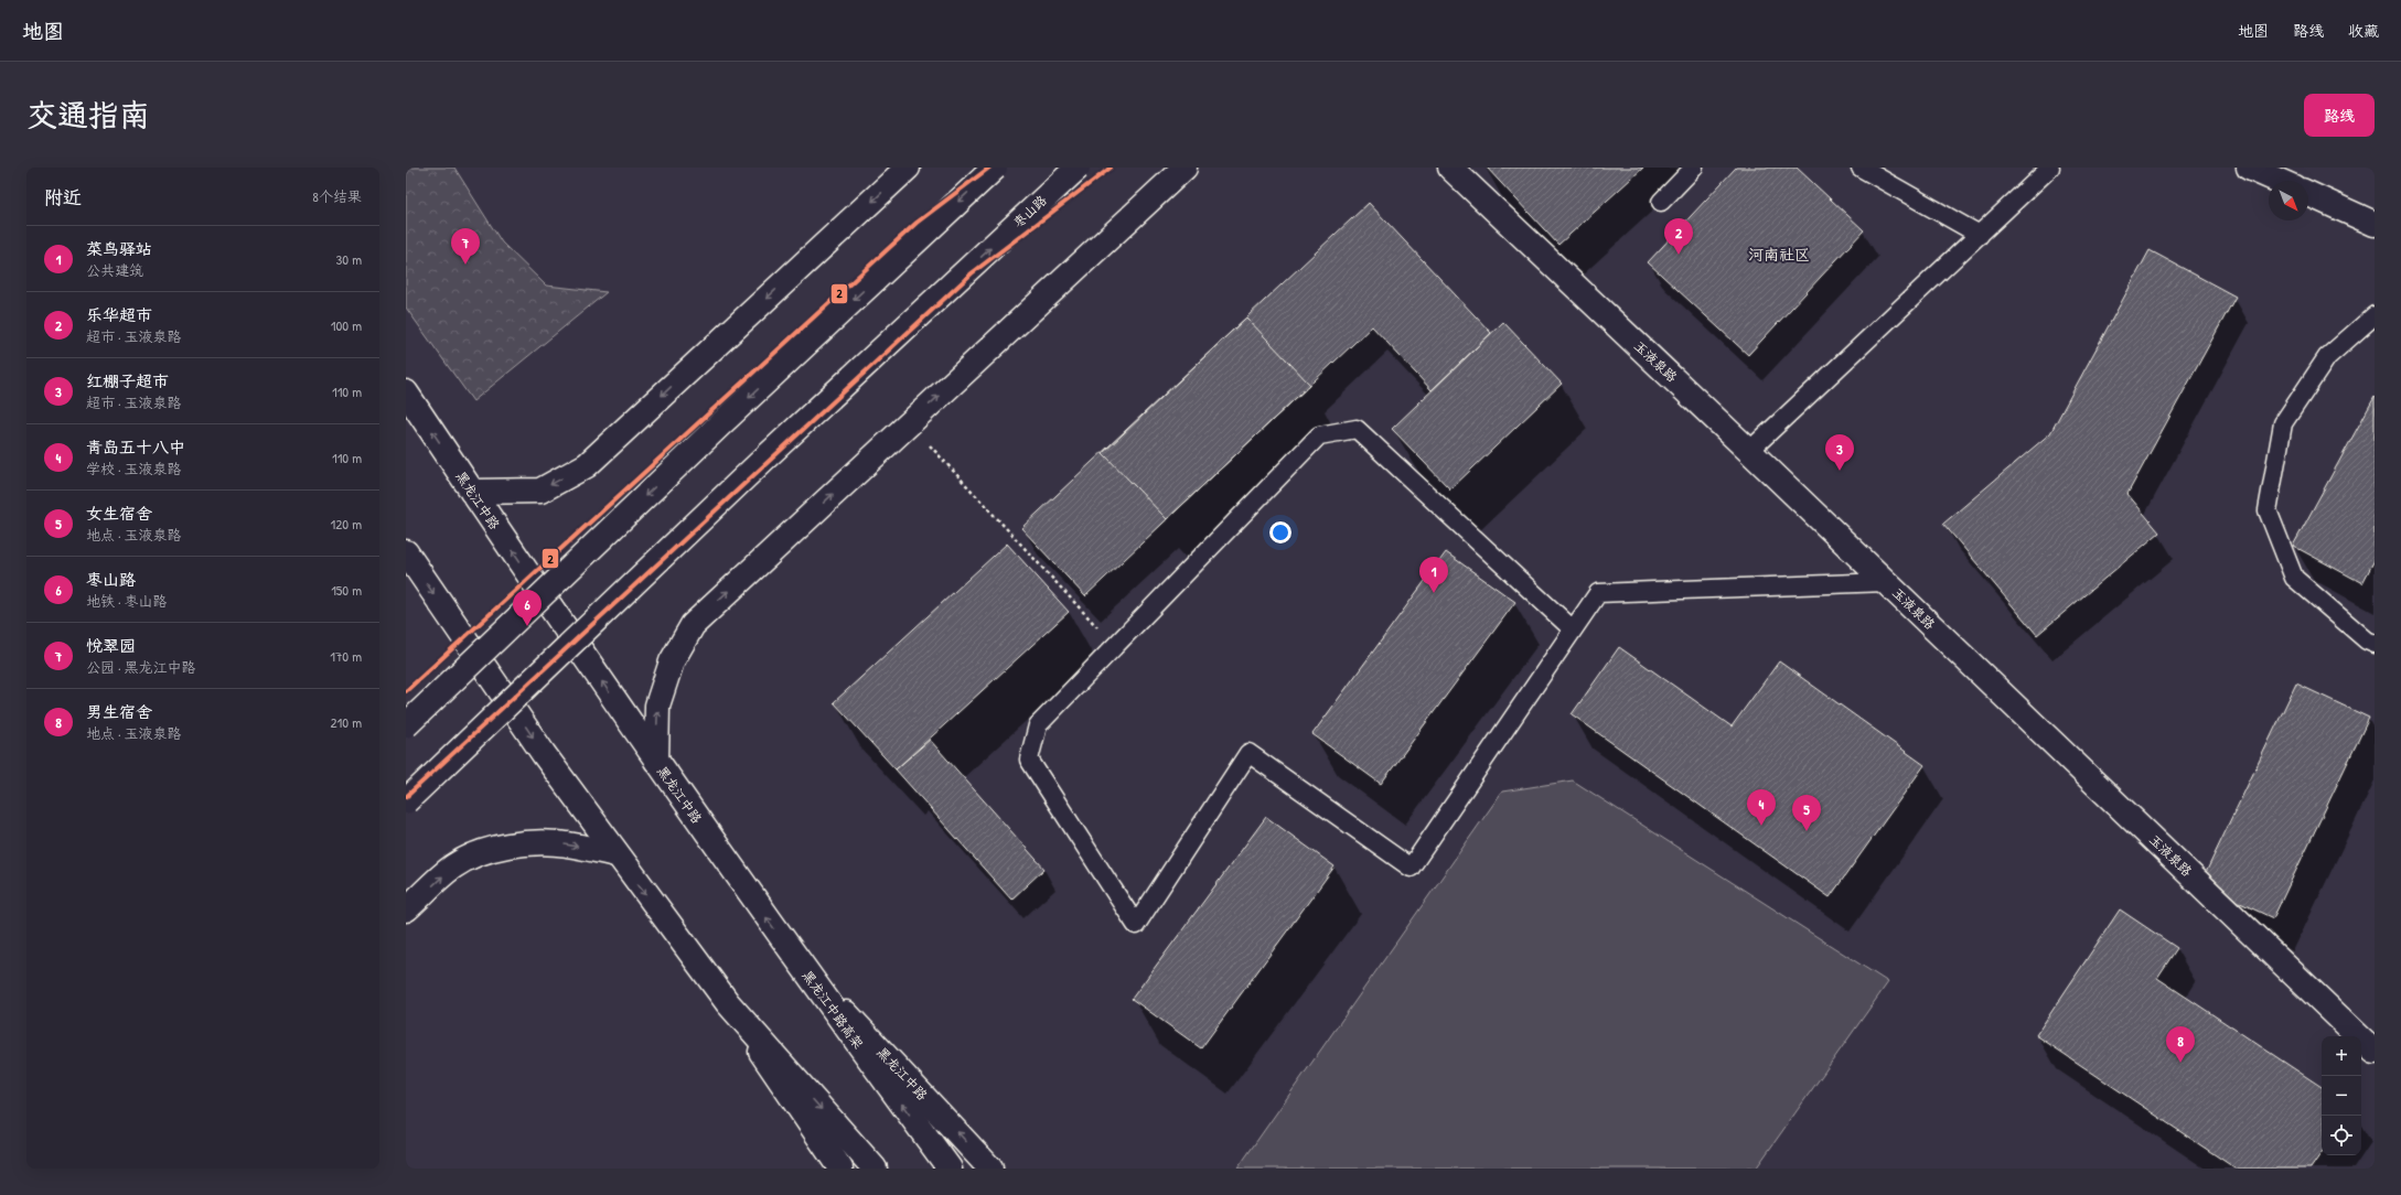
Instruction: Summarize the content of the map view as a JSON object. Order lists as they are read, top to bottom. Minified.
{"streets":{"main road":["枣山路","玉液泉路","黑龙江中路","黑龙江中路高架"]},"crossings":[["黑龙江中路","黑龙江中路高架"]],"districts":["河南社区"],"lines":["transit line 2"],"north":"bottom right","page":{"header":"地图","nav":["地图","路线","收藏"],"title":"交通指南","buttons":"路线","heading":["附近","8个结果"],"pins":["2","7","3","1","6","4","5","8"],"list":[{"mark":"1","name":"菜鸟驿站","note":"公共建筑","value":"30 m"},{"mark":"2","name":"乐华超市","note":"超市 · 玉液泉路","value":"100 m"},{"mark":"3","name":"红棚子超市","note":"超市 · 玉液泉路","value":"110 m"},{"mark":"4","name":"青岛五十八中","note":"学校 · 玉液泉路","value":"110 m"},{"mark":"5","name":"女生宿舍","note":"地点 · 玉液泉路","value":"120 m"},{"mark":"6","name":"枣山路","note":"地铁 · 枣山路","value":"150 m"},{"mark":"7","name":"悦翠园","note":"公园 · 黑龙江中路","value":"170 m"},{"mark":"8","name":"男生宿舍","note":"地点 · 玉液泉路","value":"210 m"}],"map_buttons":["+","−"]}}
